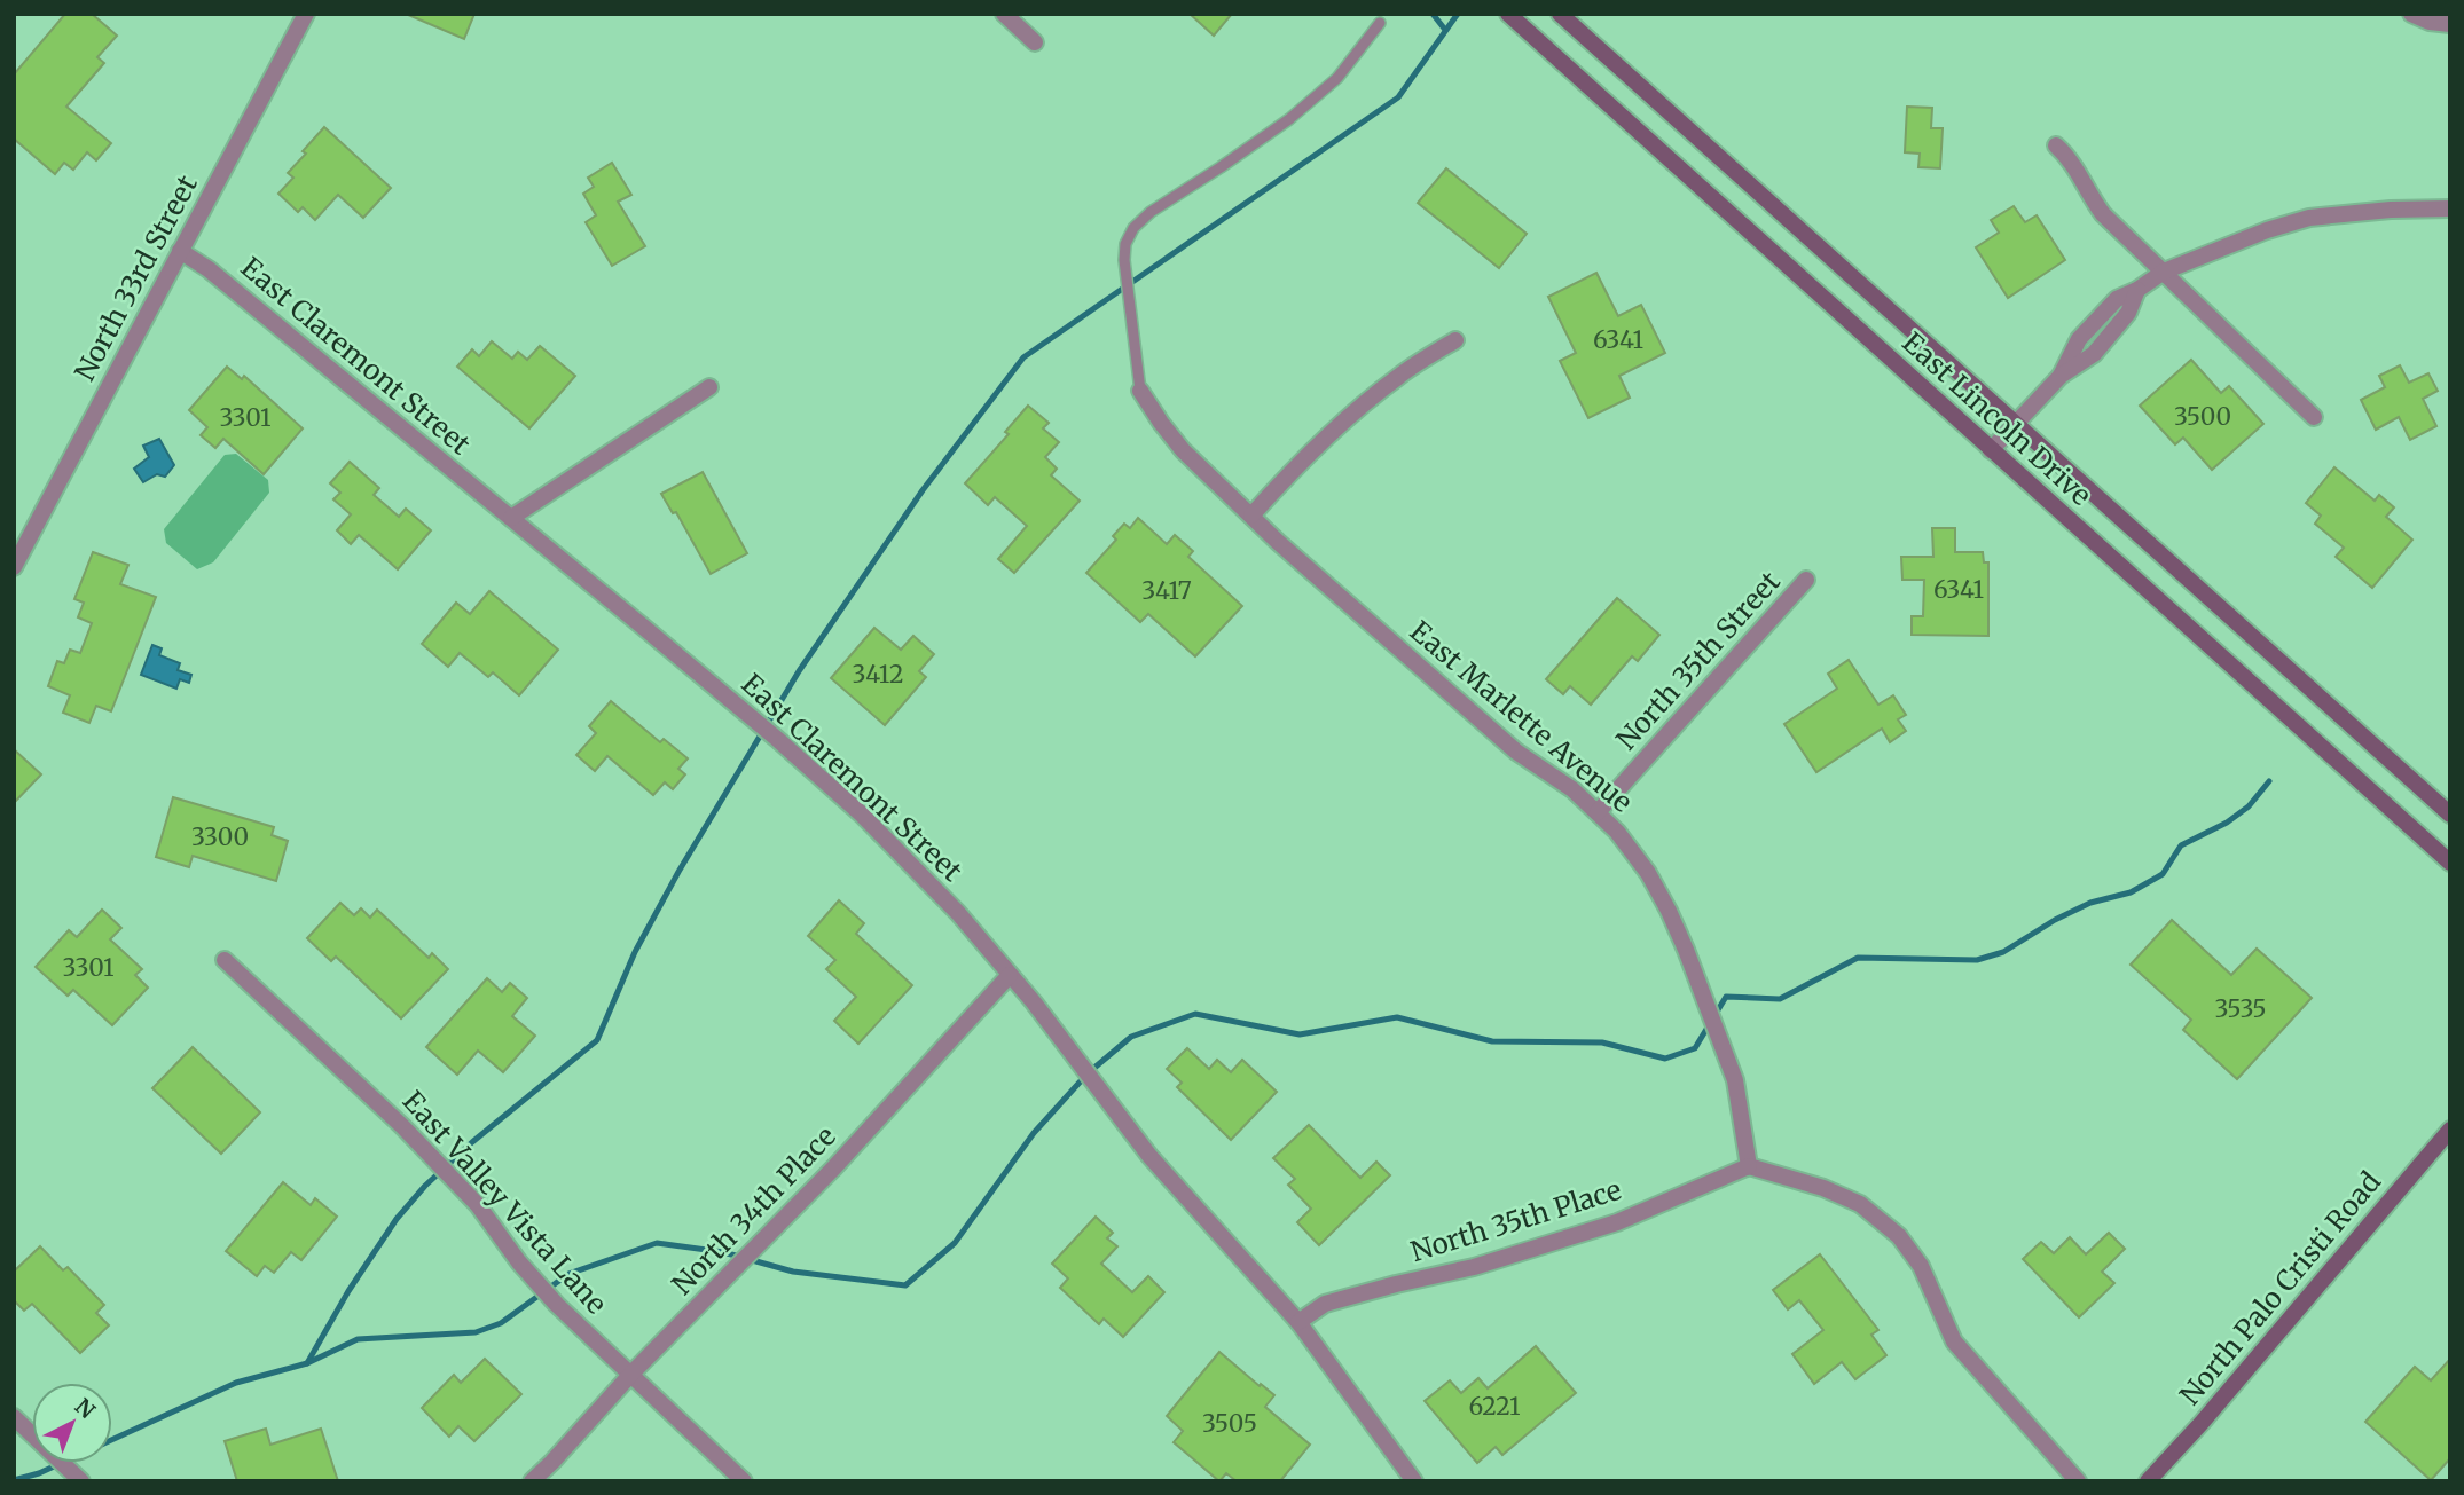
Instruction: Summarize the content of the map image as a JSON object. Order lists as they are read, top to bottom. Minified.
{"streets":{"main road":["East Lincoln Drive","North Palo Cristi Road"],"street":["North 33rd Street","East Claremont Street","North 35th Street","East Marlette Avenue","East Valley Vista Lane","North 34th Place","North 35th Place"]},"crossings":[["North 33rd Street","East Claremont Street"],["East Claremont Street","North 34th Place"],["East Claremont Street","North 35th Place"],["North 35th Street","East Marlette Avenue"],["East Marlette Avenue","North 35th Place"],["East Valley Vista Lane","North 34th Place"]],"house_numbers":["6341","3500","3301","6341","3417","3412","3300","3301","3535","6221","3505"],"north":"top right"}
